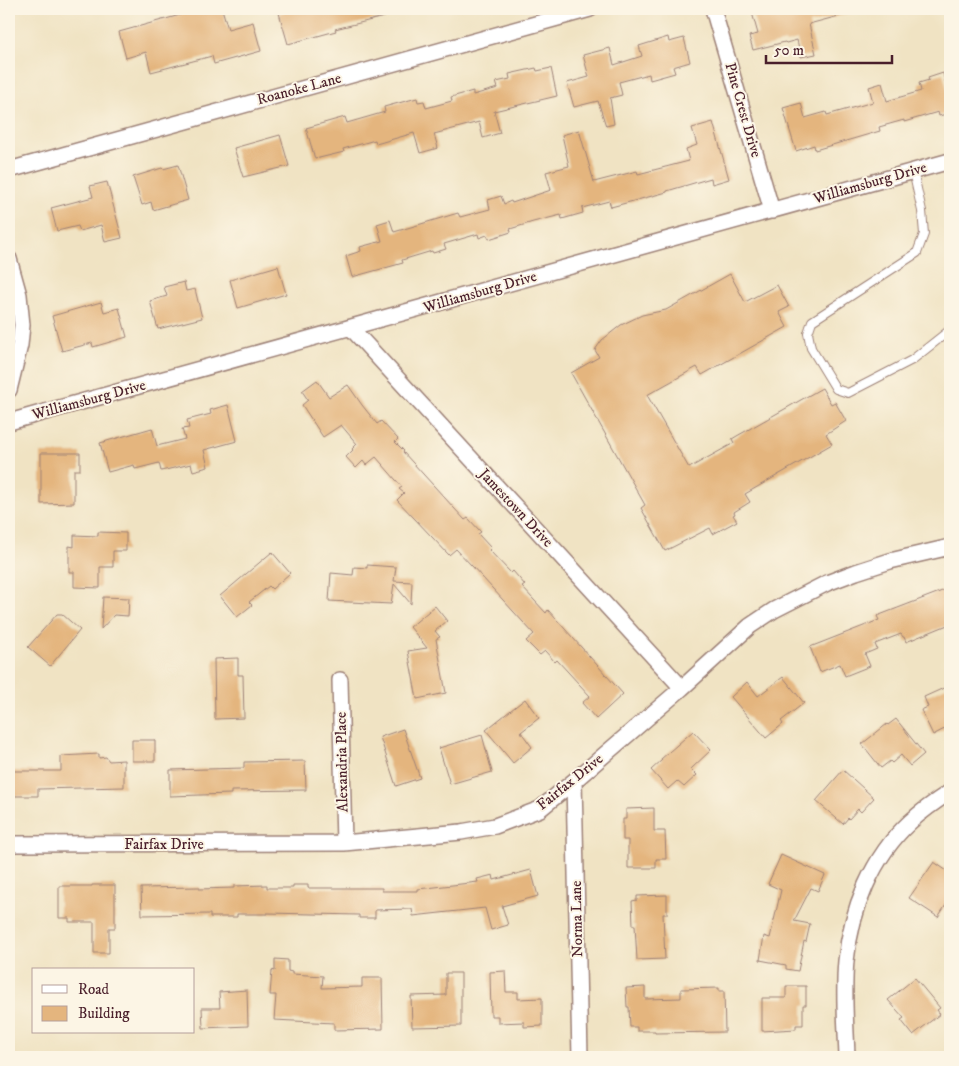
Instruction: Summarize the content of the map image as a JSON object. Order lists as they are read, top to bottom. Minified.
{"streets":{"street":["Roanoke Lane","Pine Crest Drive","Williamsburg Drive","Jamestown Drive","Alexandria Place","Fairfax Drive","Norma Lane"]},"crossings":[["Pine Crest Drive","Williamsburg Drive"],["Williamsburg Drive","Jamestown Drive"],["Jamestown Drive","Fairfax Drive"],["Alexandria Place","Fairfax Drive"],["Fairfax Drive","Norma Lane"]],"legend":["Road","Building"],"scale_bar":"50 m"}
